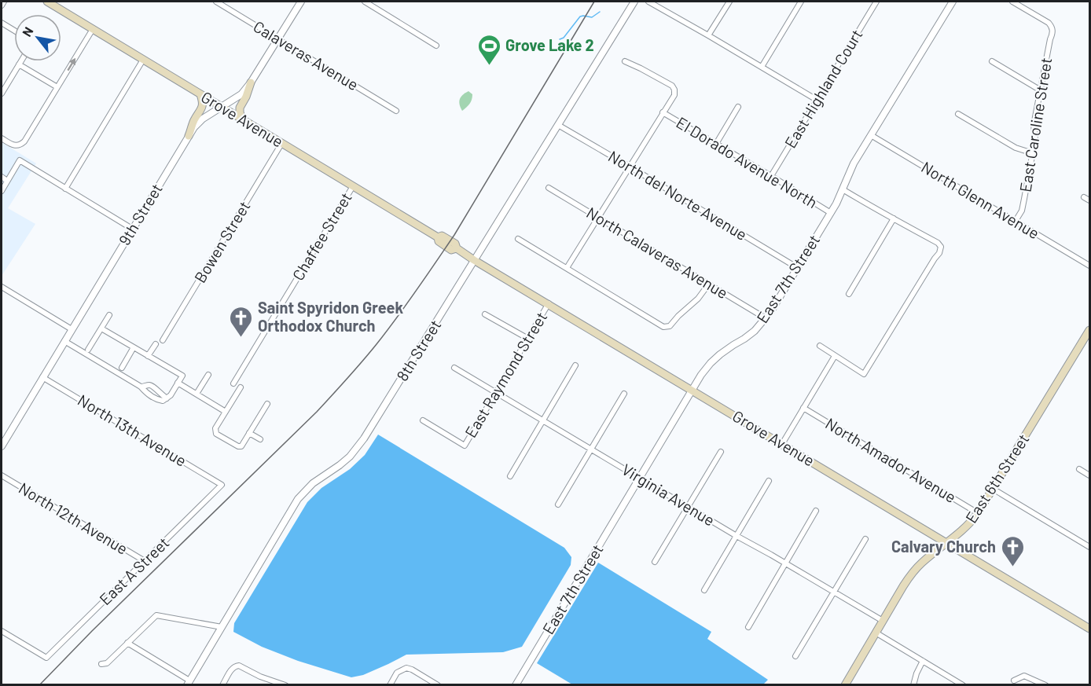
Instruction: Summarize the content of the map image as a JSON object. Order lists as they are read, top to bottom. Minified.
{"streets":{"main road":["Grove Avenue","East 6th Street"],"street":["Calaveras Avenue","East Highland Court","East Caroline Street","El Dorado Avenue North","North del Norte Avenue","North Glenn Avenue","9th Street","Chaffee Street","Bowen Street","North Calaveras Avenue","East 7th Street","8th Street","East Raymond Street","North 13th Avenue","North Amador Avenue","Virginia Avenue","North 12th Avenue","East A Street"]},"crossings":[["Calaveras Avenue","9th Street"],["East Highland Court","El Dorado Avenue North"],["Grove Avenue","9th Street"],["Grove Avenue","Chaffee Street"],["Grove Avenue","Bowen Street"],["Grove Avenue","East 7th Street"],["Grove Avenue","8th Street"],["Grove Avenue","East Raymond Street"],["Grove Avenue","East 6th Street"],["East Caroline Street","North Glenn Avenue"],["El Dorado Avenue North","East 7th Street"],["North del Norte Avenue","East 7th Street"],["North del Norte Avenue","8th Street"],["North Glenn Avenue","East 7th Street"],["9th Street","North 13th Avenue"],["North Calaveras Avenue","East 7th Street"],["East 7th Street","Virginia Avenue"],["East Raymond Street","Virginia Avenue"],["North 13th Avenue","East A Street"],["North Amador Avenue","East 6th Street"],["East 6th Street","Virginia Avenue"],["North 12th Avenue","East A Street"]],"places":{"sports":["Grove Lake 2"],"church":["Saint Spyridon Greek Orthodox Church","Calvary Church"]},"north":"top left"}
